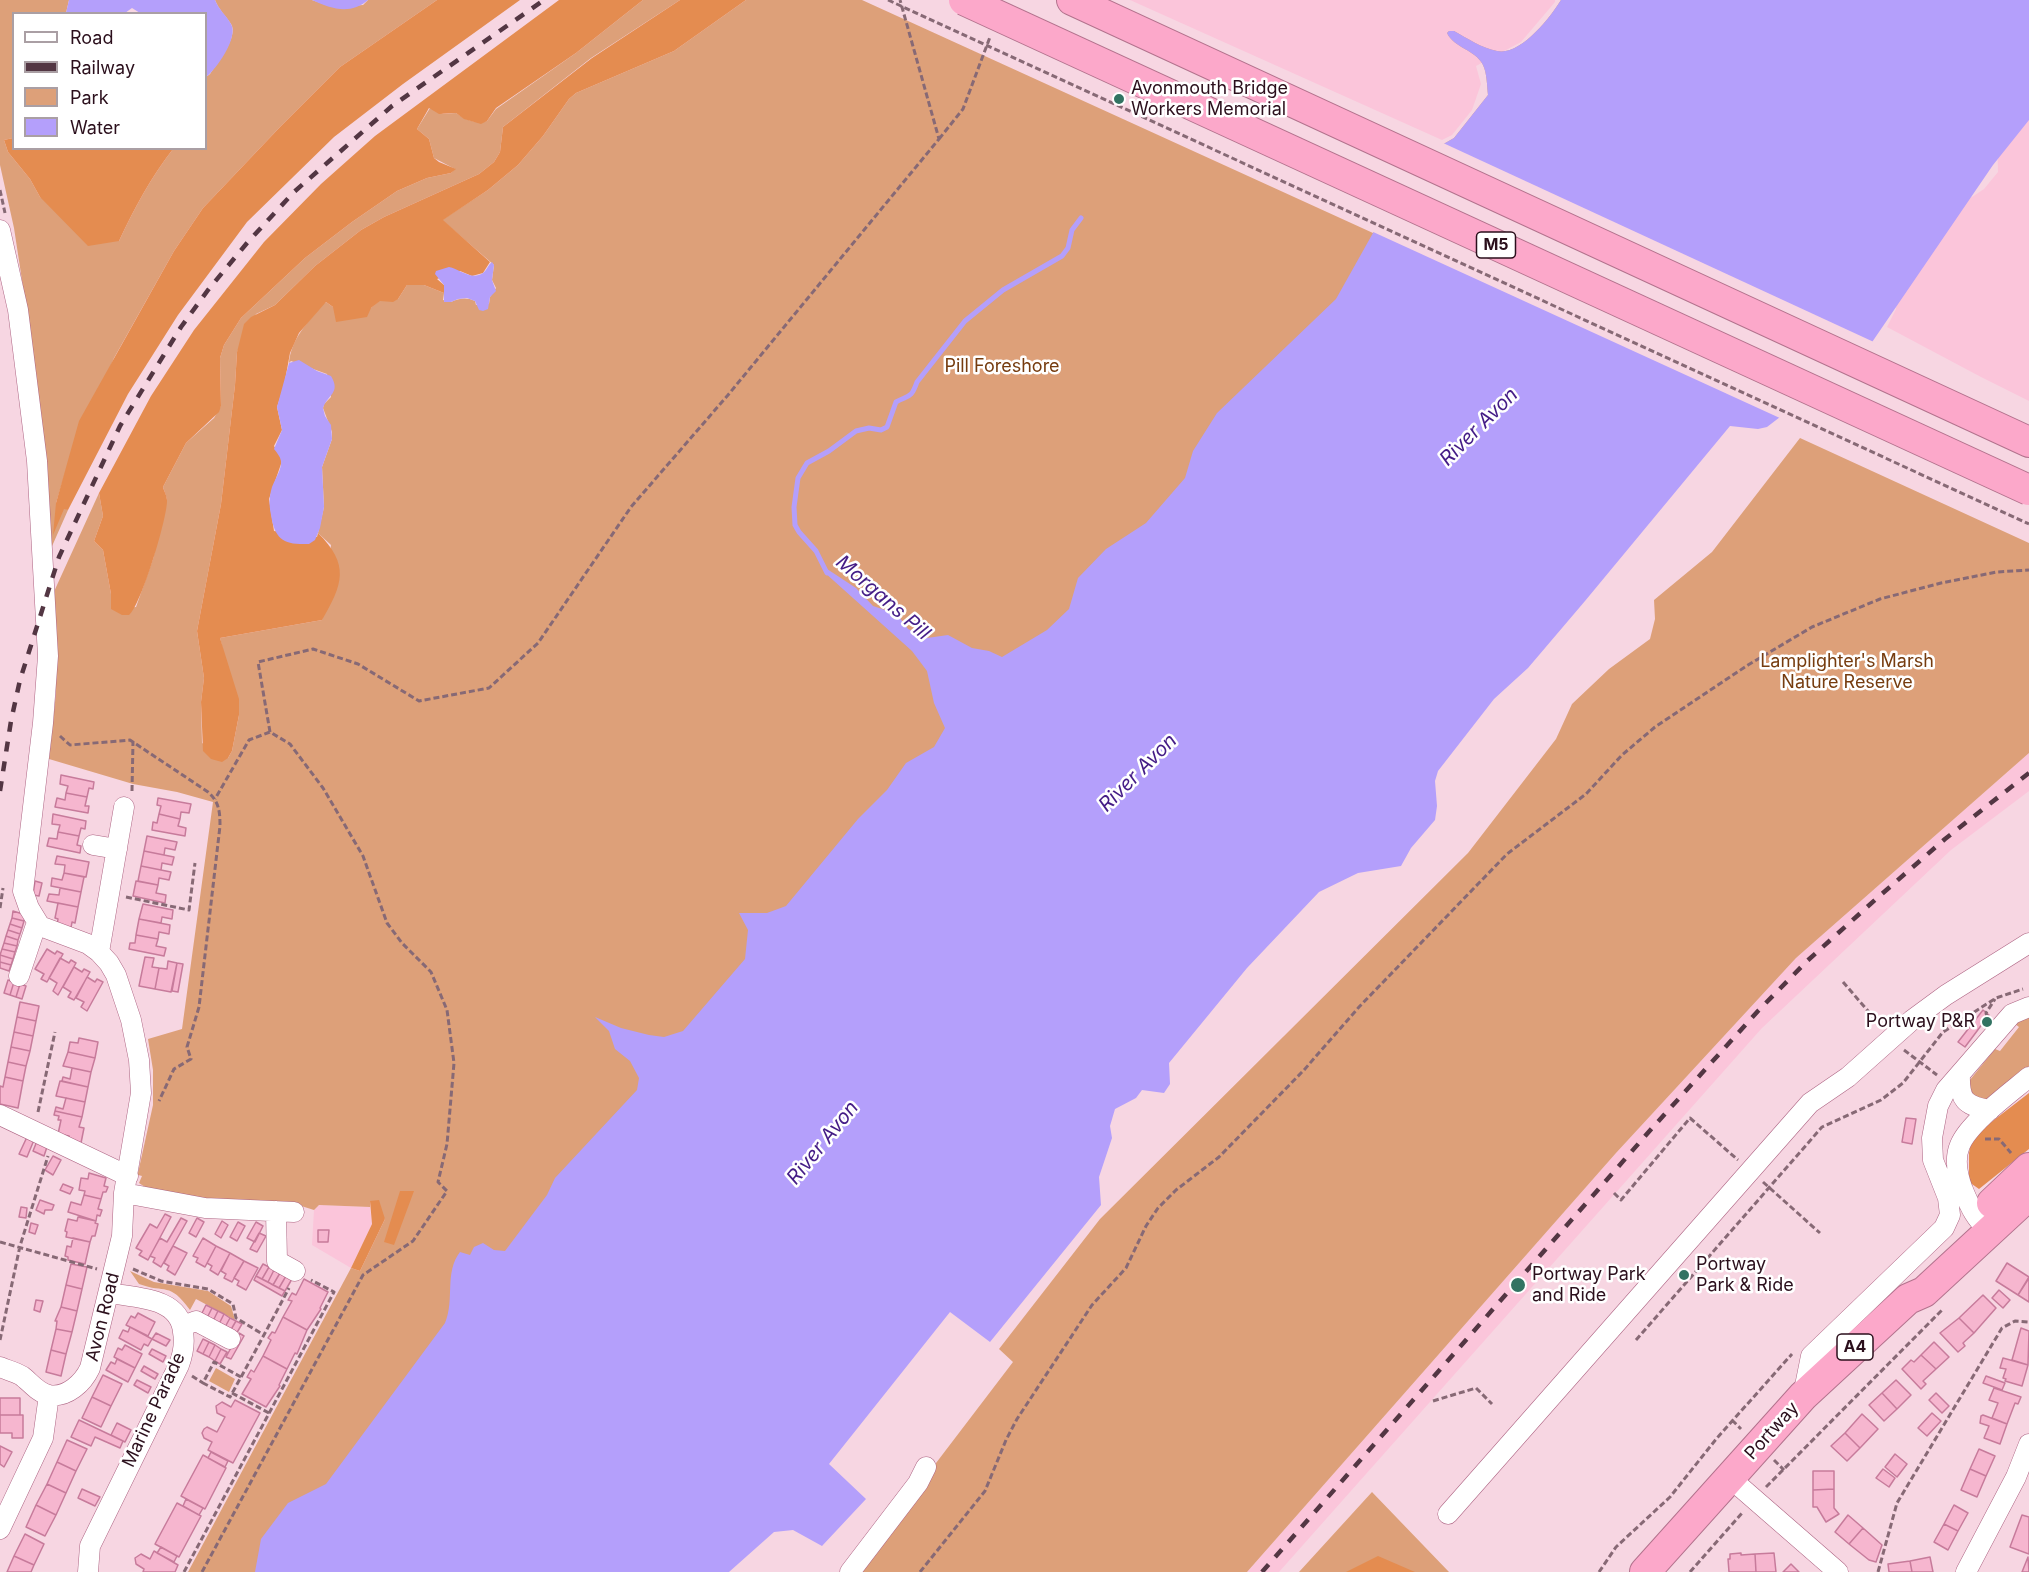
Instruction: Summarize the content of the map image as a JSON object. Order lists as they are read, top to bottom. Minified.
{"streets":{"highway":["M5","A4","Portway"],"street":["Avon Road","Marine Parade"]},"crossings":[["Avon Road","Marine Parade"]],"water":["River Avon","Morgans Pill"],"parks":["Pill Foreshore","Lamplighter's Marsh Nature Reserve"],"places":["Avonmouth Bridge Workers Memorial","Portway P&R","Portway Park & Ride","Portway Park and Ride"],"legend":["Road","Railway","Park","Water"]}
